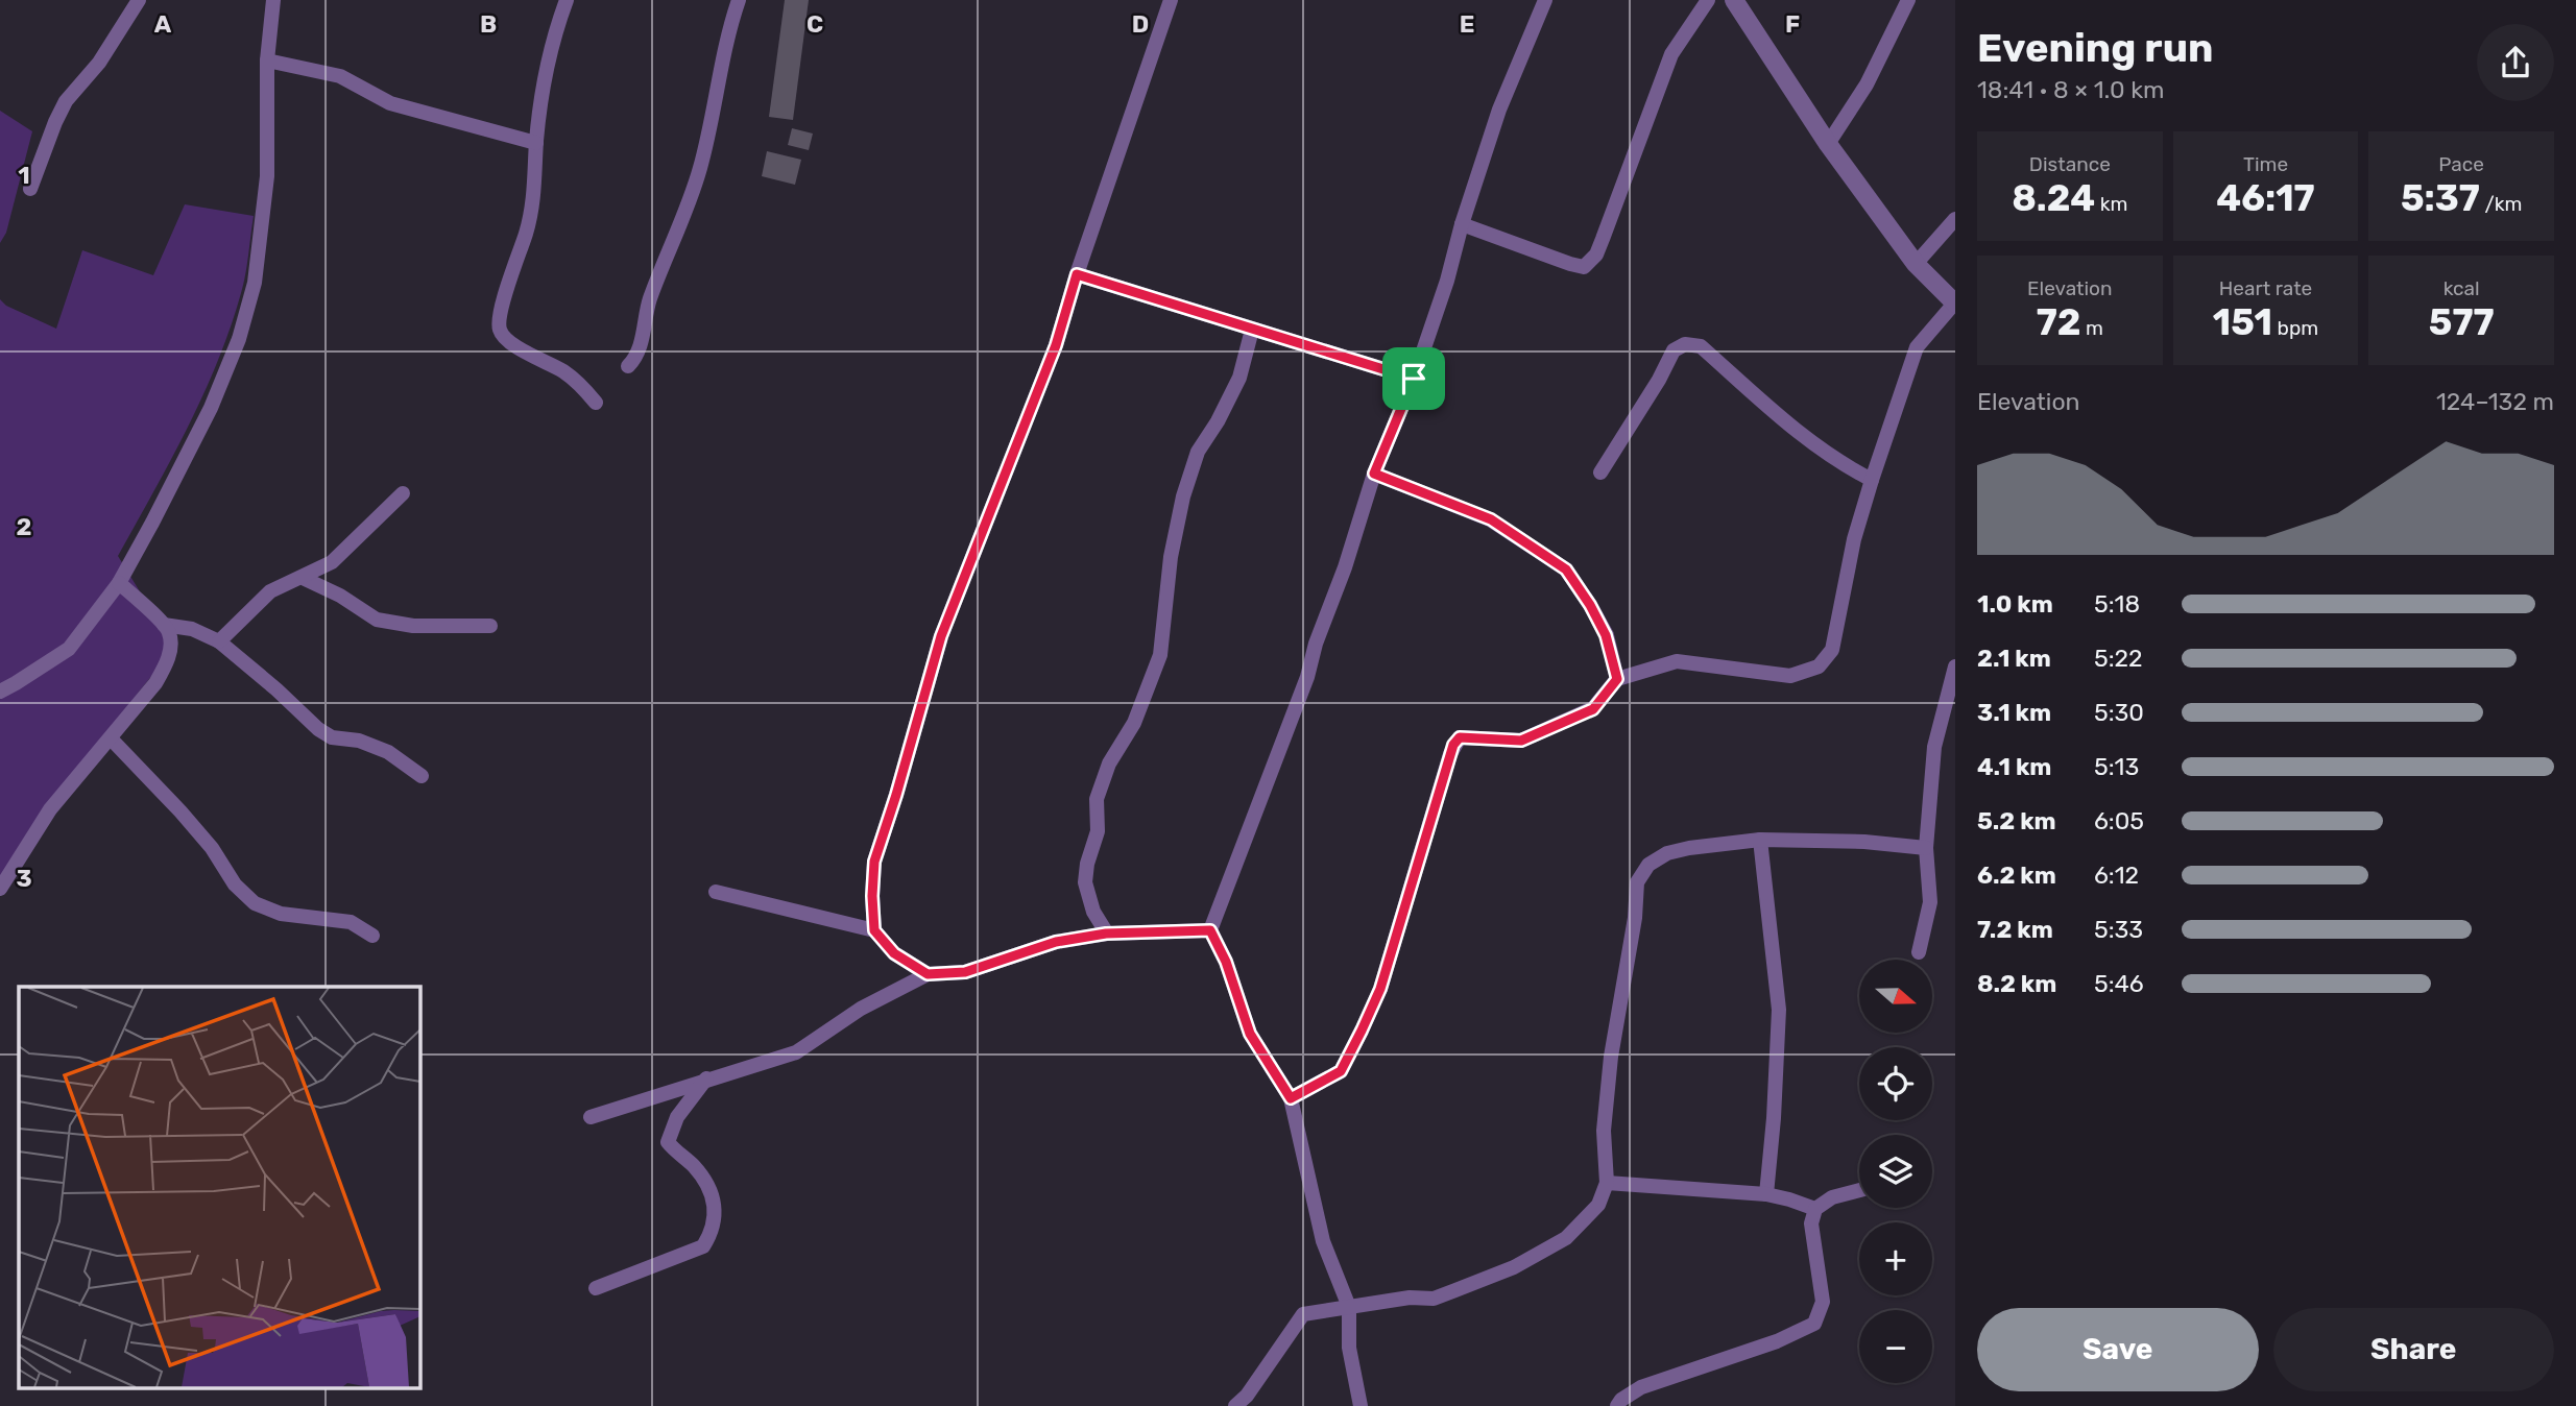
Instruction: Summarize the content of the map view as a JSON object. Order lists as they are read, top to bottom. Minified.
{"north":"right","page":{"heading":["Evening run","18:41 · 8 × 1.0 km"],"stats":[["Distance","8.24 km"],["Time","46:17"],["Pace","5:37 /km"],["Elevation","72 m"],["Heart rate","151 bpm"],["kcal","577"]],"chart":["Elevation","124–132 m"],"list":[{"name":"1.0 km","note":"5:18"},{"name":"2.1 km","note":"5:22"},{"name":"3.1 km","note":"5:30"},{"name":"4.1 km","note":"5:13"},{"name":"5.2 km","note":"6:05"},{"name":"6.2 km","note":"6:12"},{"name":"7.2 km","note":"5:33"},{"name":"8.2 km","note":"5:46"}],"map_buttons":["+","−"],"buttons":["Save","Share"]},"grid":{"columns":["A","B","C","D","E","F"],"rows":["1","2","3"]}}
